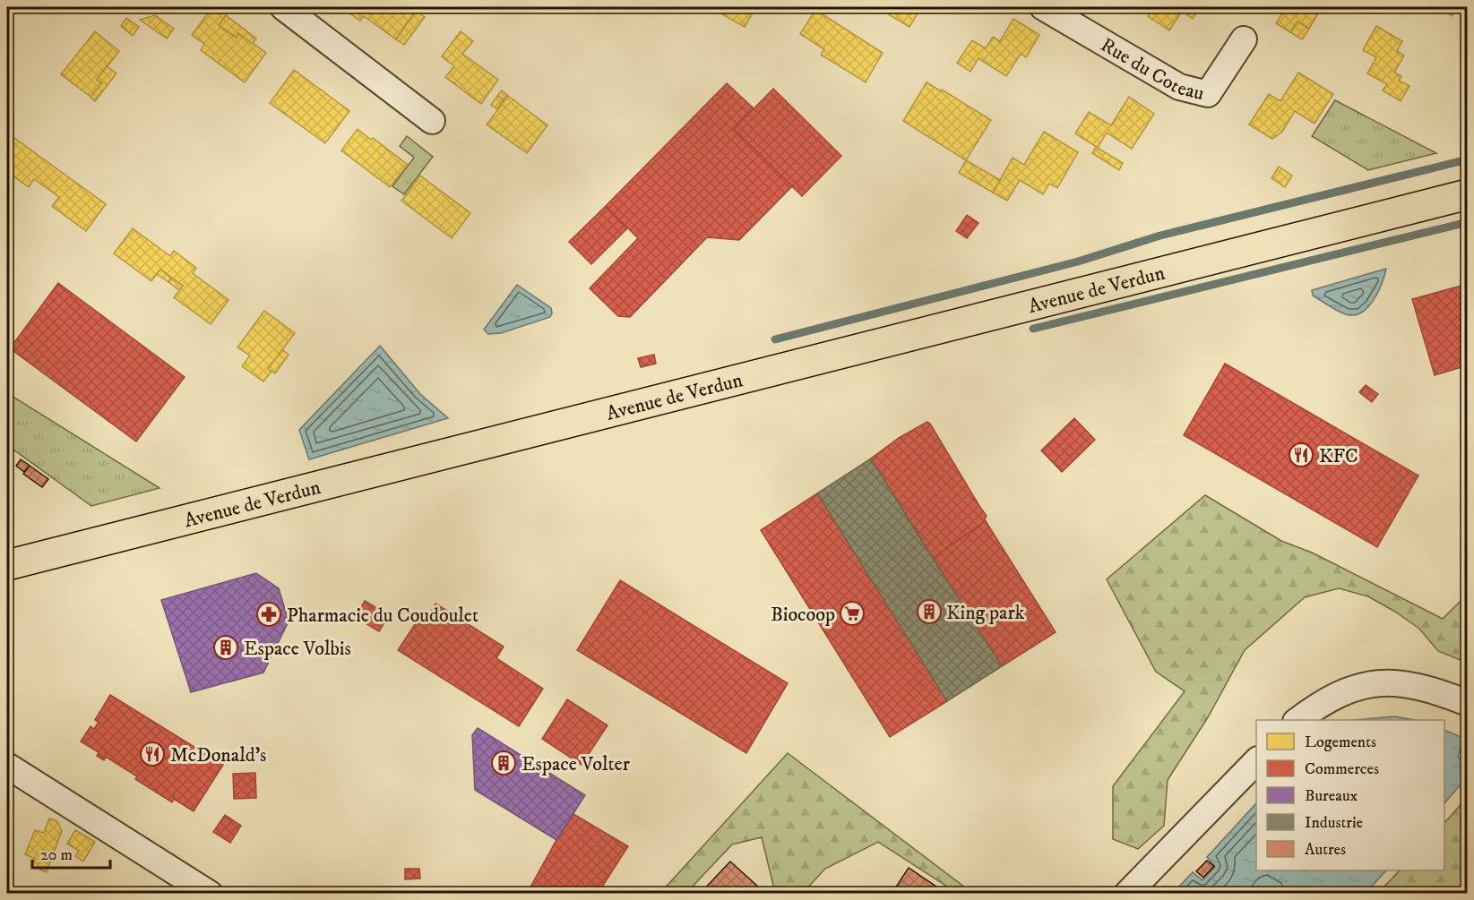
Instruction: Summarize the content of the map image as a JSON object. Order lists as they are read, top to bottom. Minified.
{"streets":{"main road":["Avenue de Verdun"],"street":["Rue du Coteau"]},"places":{"restaurant":["KFC","McDonald's"],"building":["King park","Espace Volbis","Espace Volter"],"supermarket":["Biocoop"],"pharmacy":["Pharmacie du Coudoulet"]},"legend":["Logements","Commerces","Bureaux","Industrie","Autres"],"scale_bar":"20 m"}
